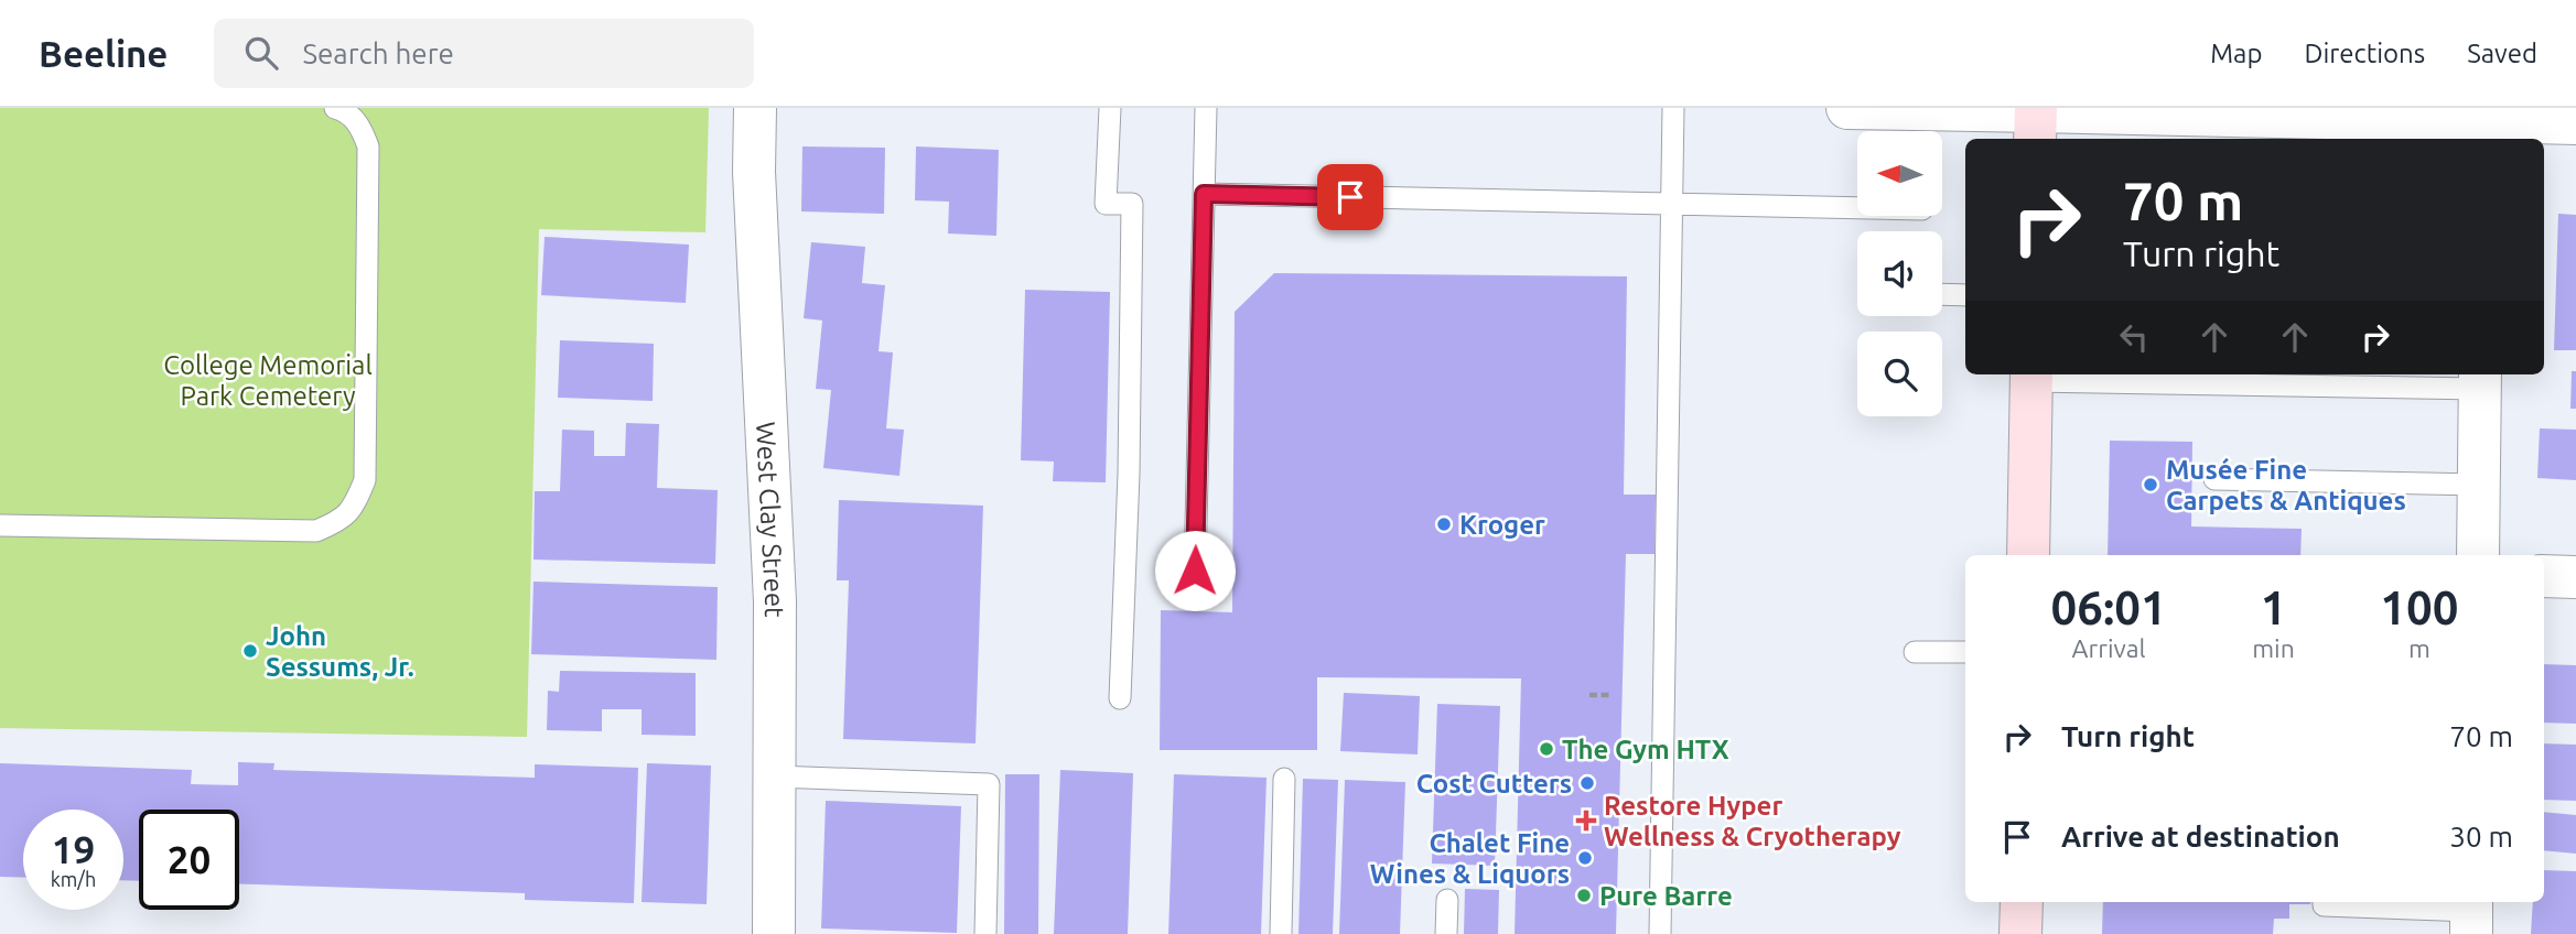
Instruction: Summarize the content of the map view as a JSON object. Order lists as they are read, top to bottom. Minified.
{"streets":{"street":["West Clay Street"]},"parks":["College Memorial Park Cemetery"],"places":{"other":["Musée Fine Carpets & Antiques","Kroger","John Sessums, Jr.","The Gym HTX","Cost Cutters","Chalet Fine Wines & Liquors","Pure Barre"],"health":["Restore Hyper Wellness & Cryotherapy"]},"north":"left","page":{"header":"Beeline","search":"Search here","nav":["Map","Directions","Saved"],"turn":["70 m","Turn right"],"eta":["06:01","Arrival","1","min","100","m"],"list":[{"name":"Turn right","value":"70 m"},{"name":"Arrive at destination","value":"30 m"}],"speed":"19 km/h","limit":"20"}}
